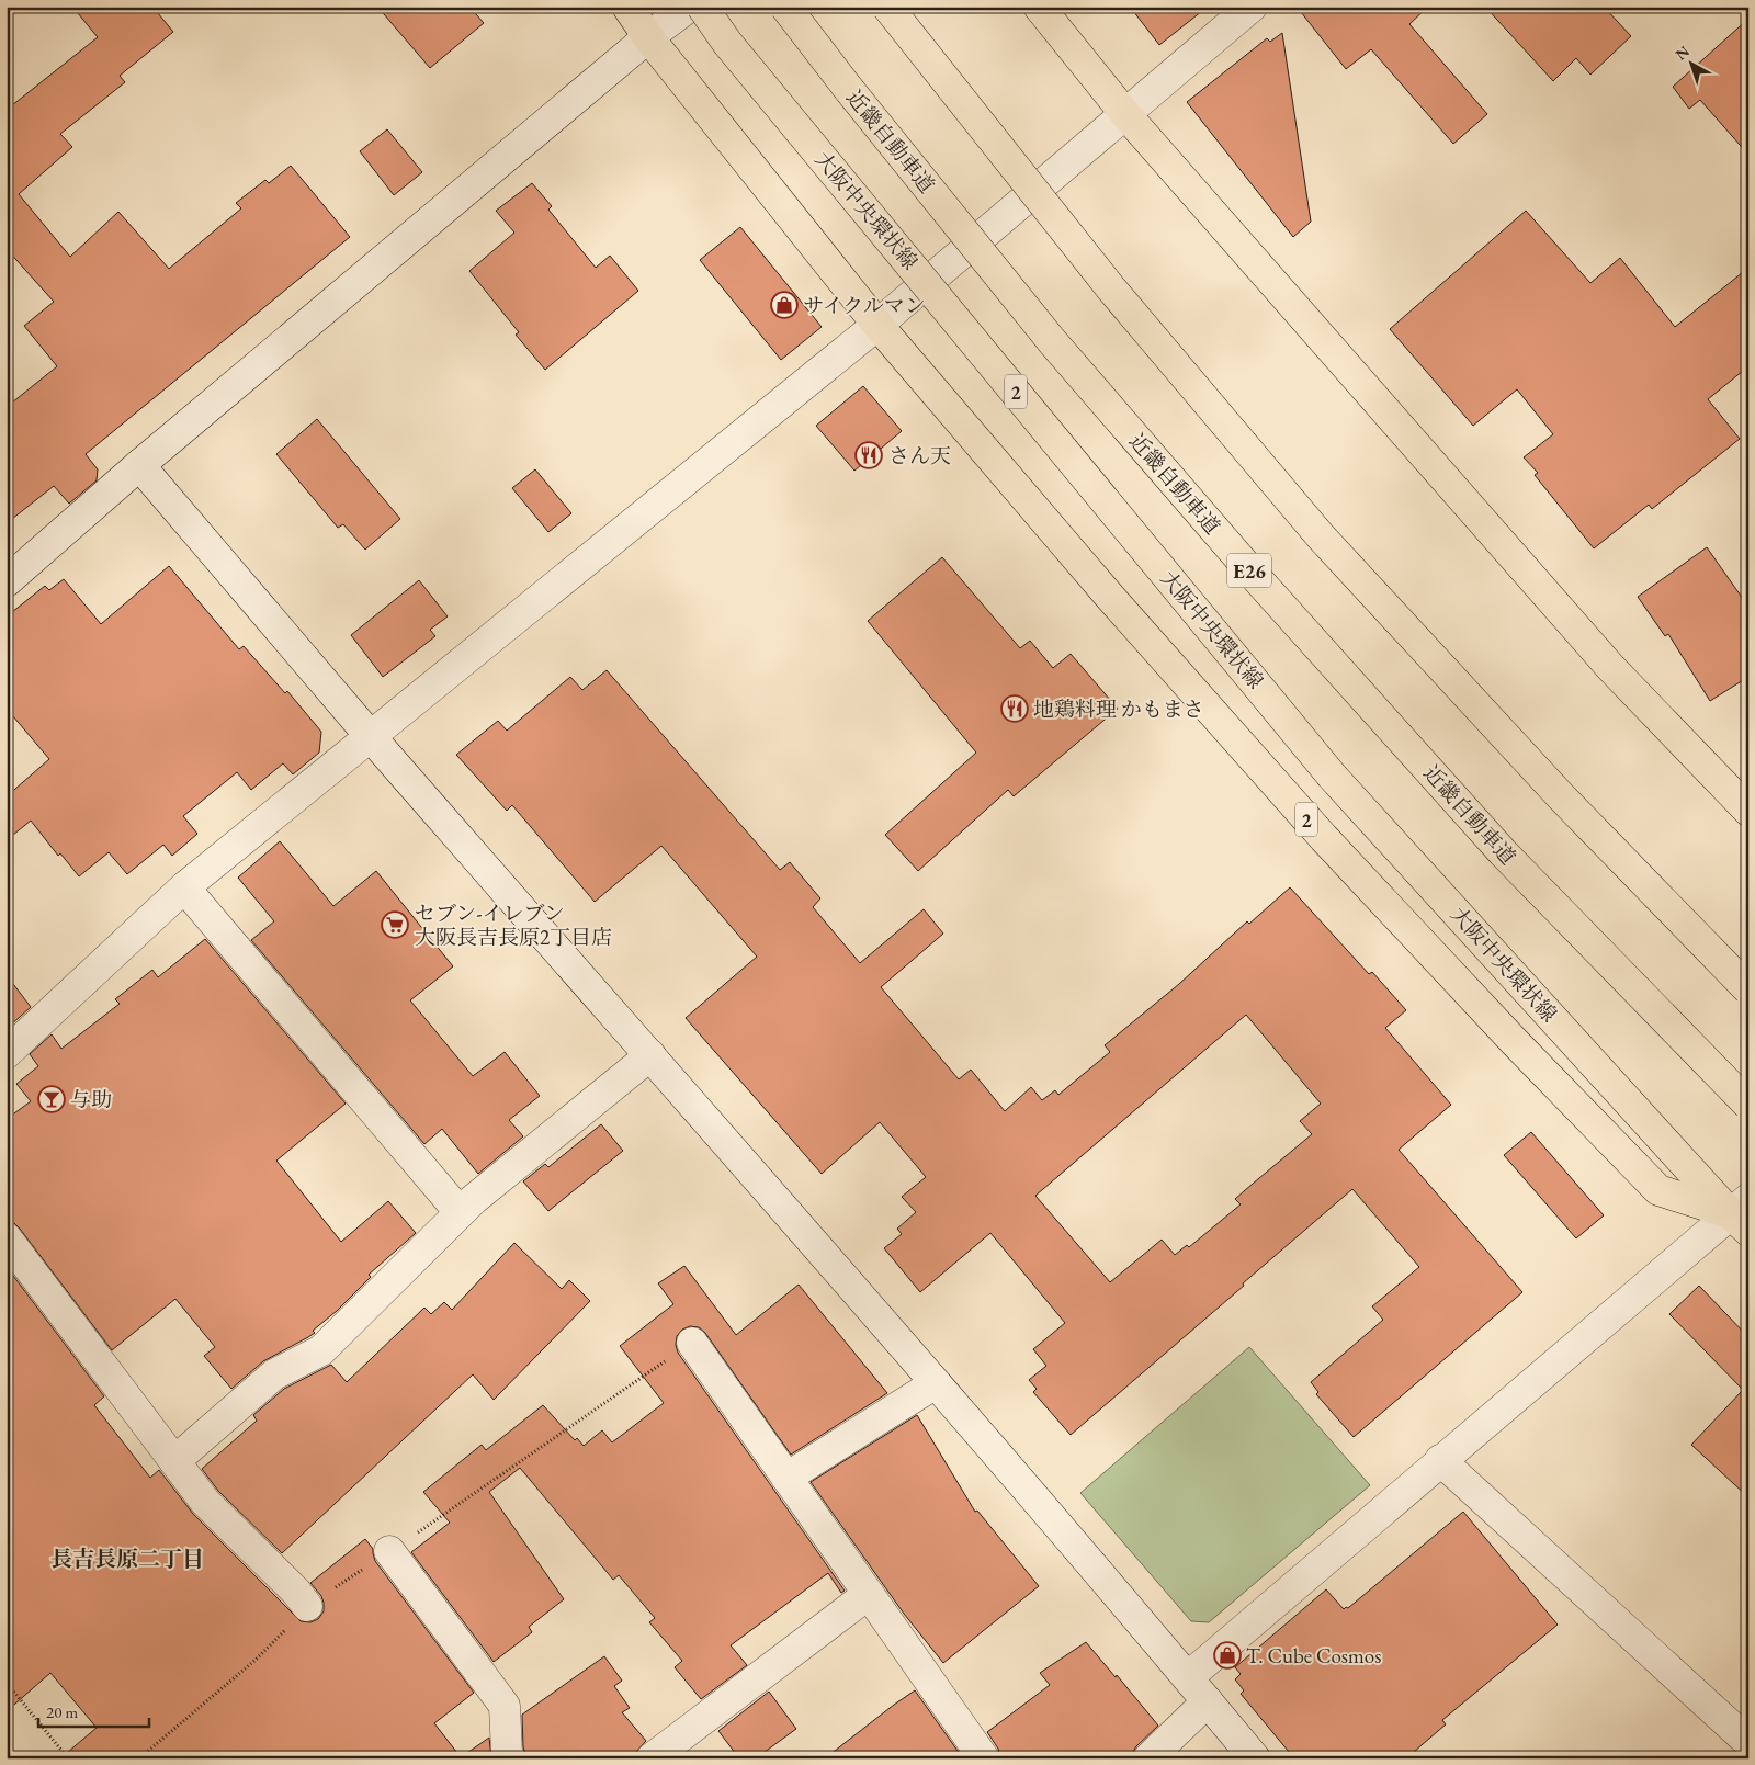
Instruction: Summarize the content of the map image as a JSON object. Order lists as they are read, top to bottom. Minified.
{"streets":{"main road":["近畿自動車道","大阪中央環状線","2","E26"]},"crossings":[["大阪中央環状線","2"]],"districts":["長吉長原二丁目"],"places":{"shop":["サイクルマン","T. Cube Cosmos"],"restaurant":["さん天","地鶏料理 かもまさ"],"supermarket":["セブン-イレブン 大阪長吉長原2丁目店"],"bar":["与助"]},"scale_bar":"20 m","north":"top left"}
